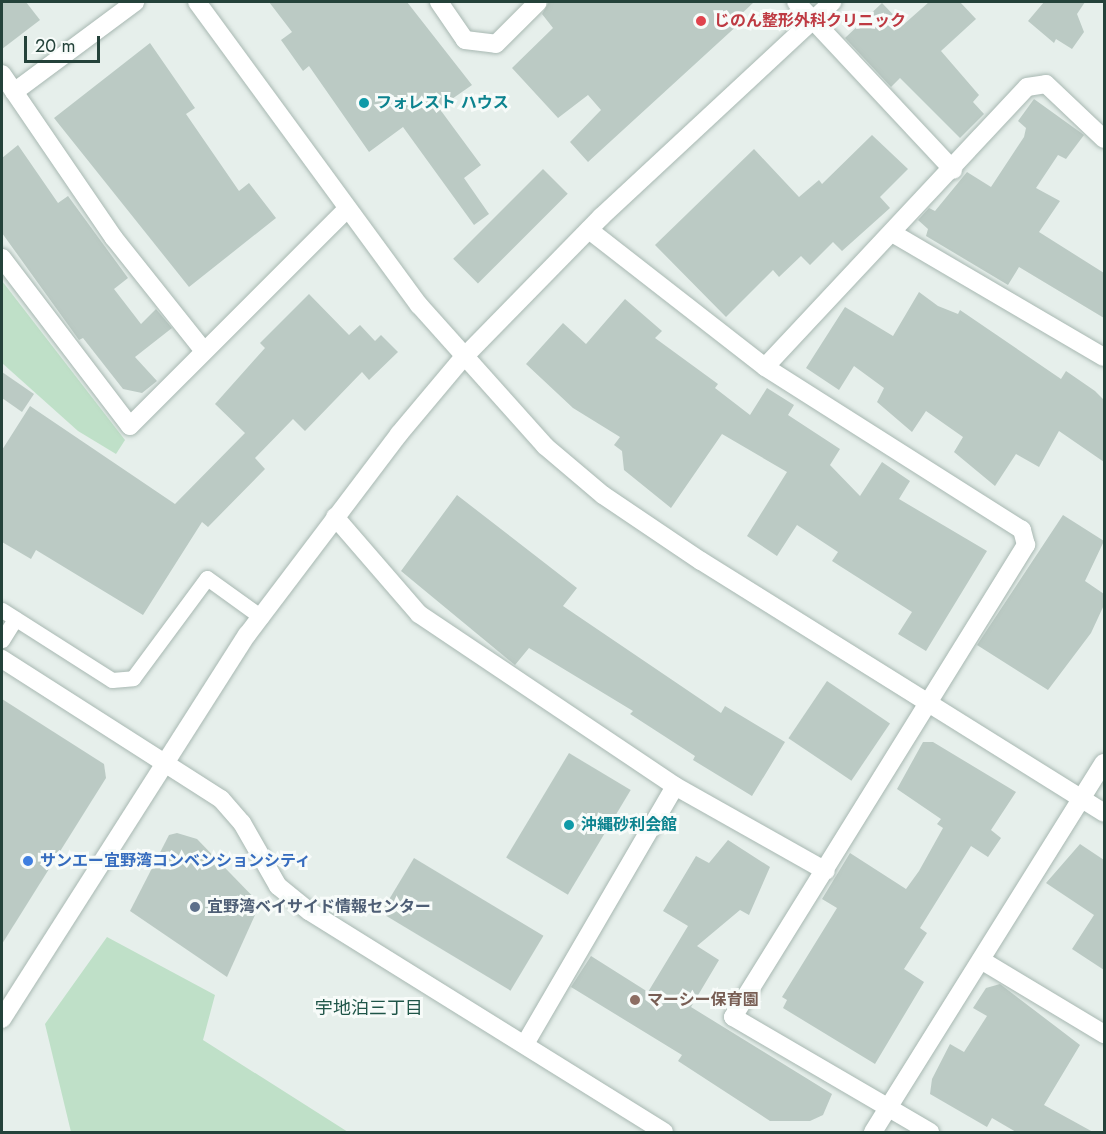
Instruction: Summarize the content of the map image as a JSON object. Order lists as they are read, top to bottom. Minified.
{"districts":["宇地泊三丁目"],"places":["じのん整形外科クリニック","フォレスト ハウス","沖縄砂利会館","サンエー宜野湾コンベンションシティ","宜野湾ベイサイド情報センター","マーシー保育園"],"scale_bar":"20 m"}
